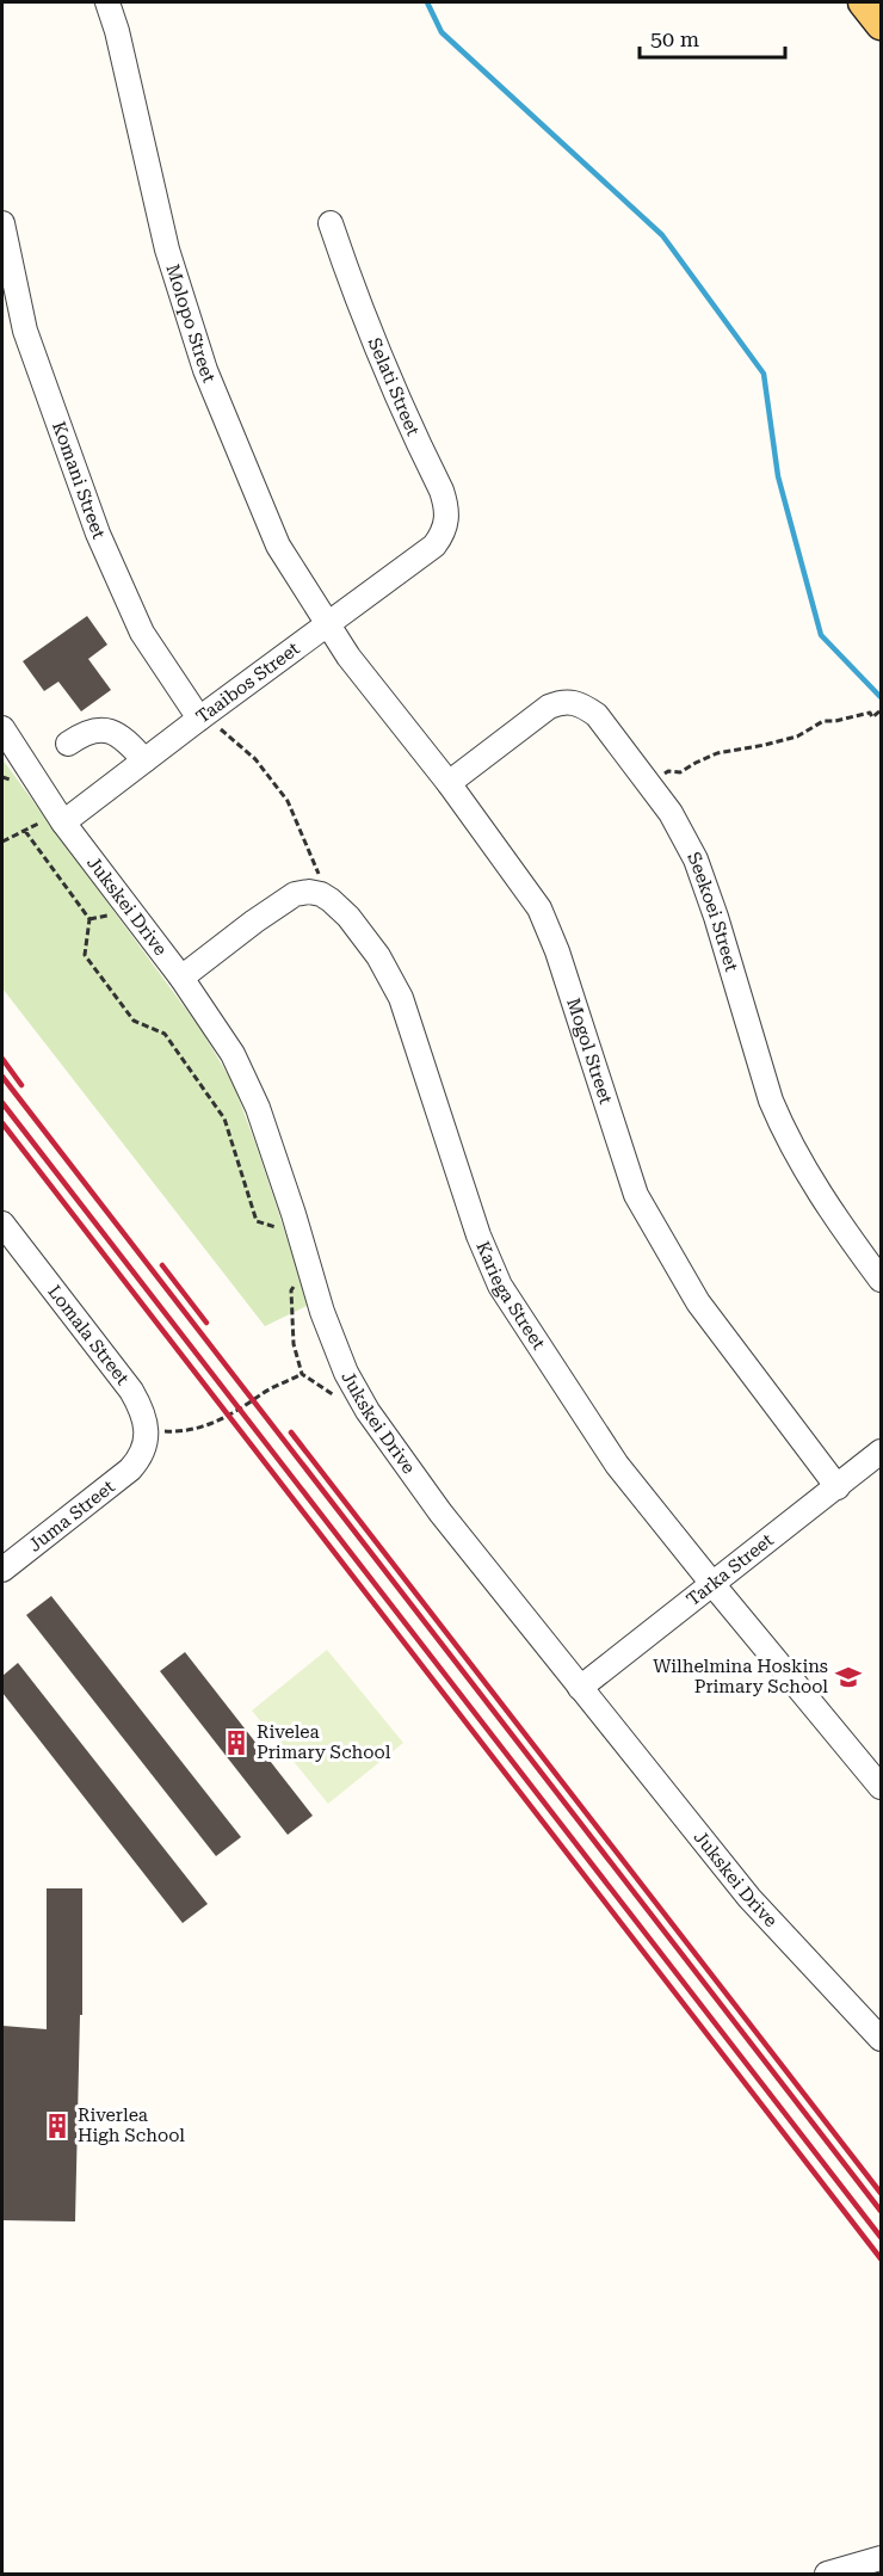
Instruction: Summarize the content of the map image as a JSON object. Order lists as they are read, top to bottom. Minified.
{"streets":{"street":["Molopo Street","Selati Street","Komani Street","Taaibos Street","Jukskei Drive","Seekoei Street","Mogol Street","Kariega Street","Lomala Street","Juma Street","Tarka Street"]},"crossings":[["Molopo Street","Taaibos Street"],["Molopo Street","Mogol Street"],["Selati Street","Taaibos Street"],["Komani Street","Taaibos Street"],["Taaibos Street","Jukskei Drive"],["Taaibos Street","Mogol Street"],["Jukskei Drive","Tarka Street"],["Seekoei Street","Mogol Street"],["Mogol Street","Tarka Street"],["Kariega Street","Tarka Street"],["Lomala Street","Juma Street"]],"places":{"school or university":["Wilhelmina Hoskins Primary School"],"building":["Rivelea Primary School","Riverlea High School"]},"scale_bar":"50 m"}
